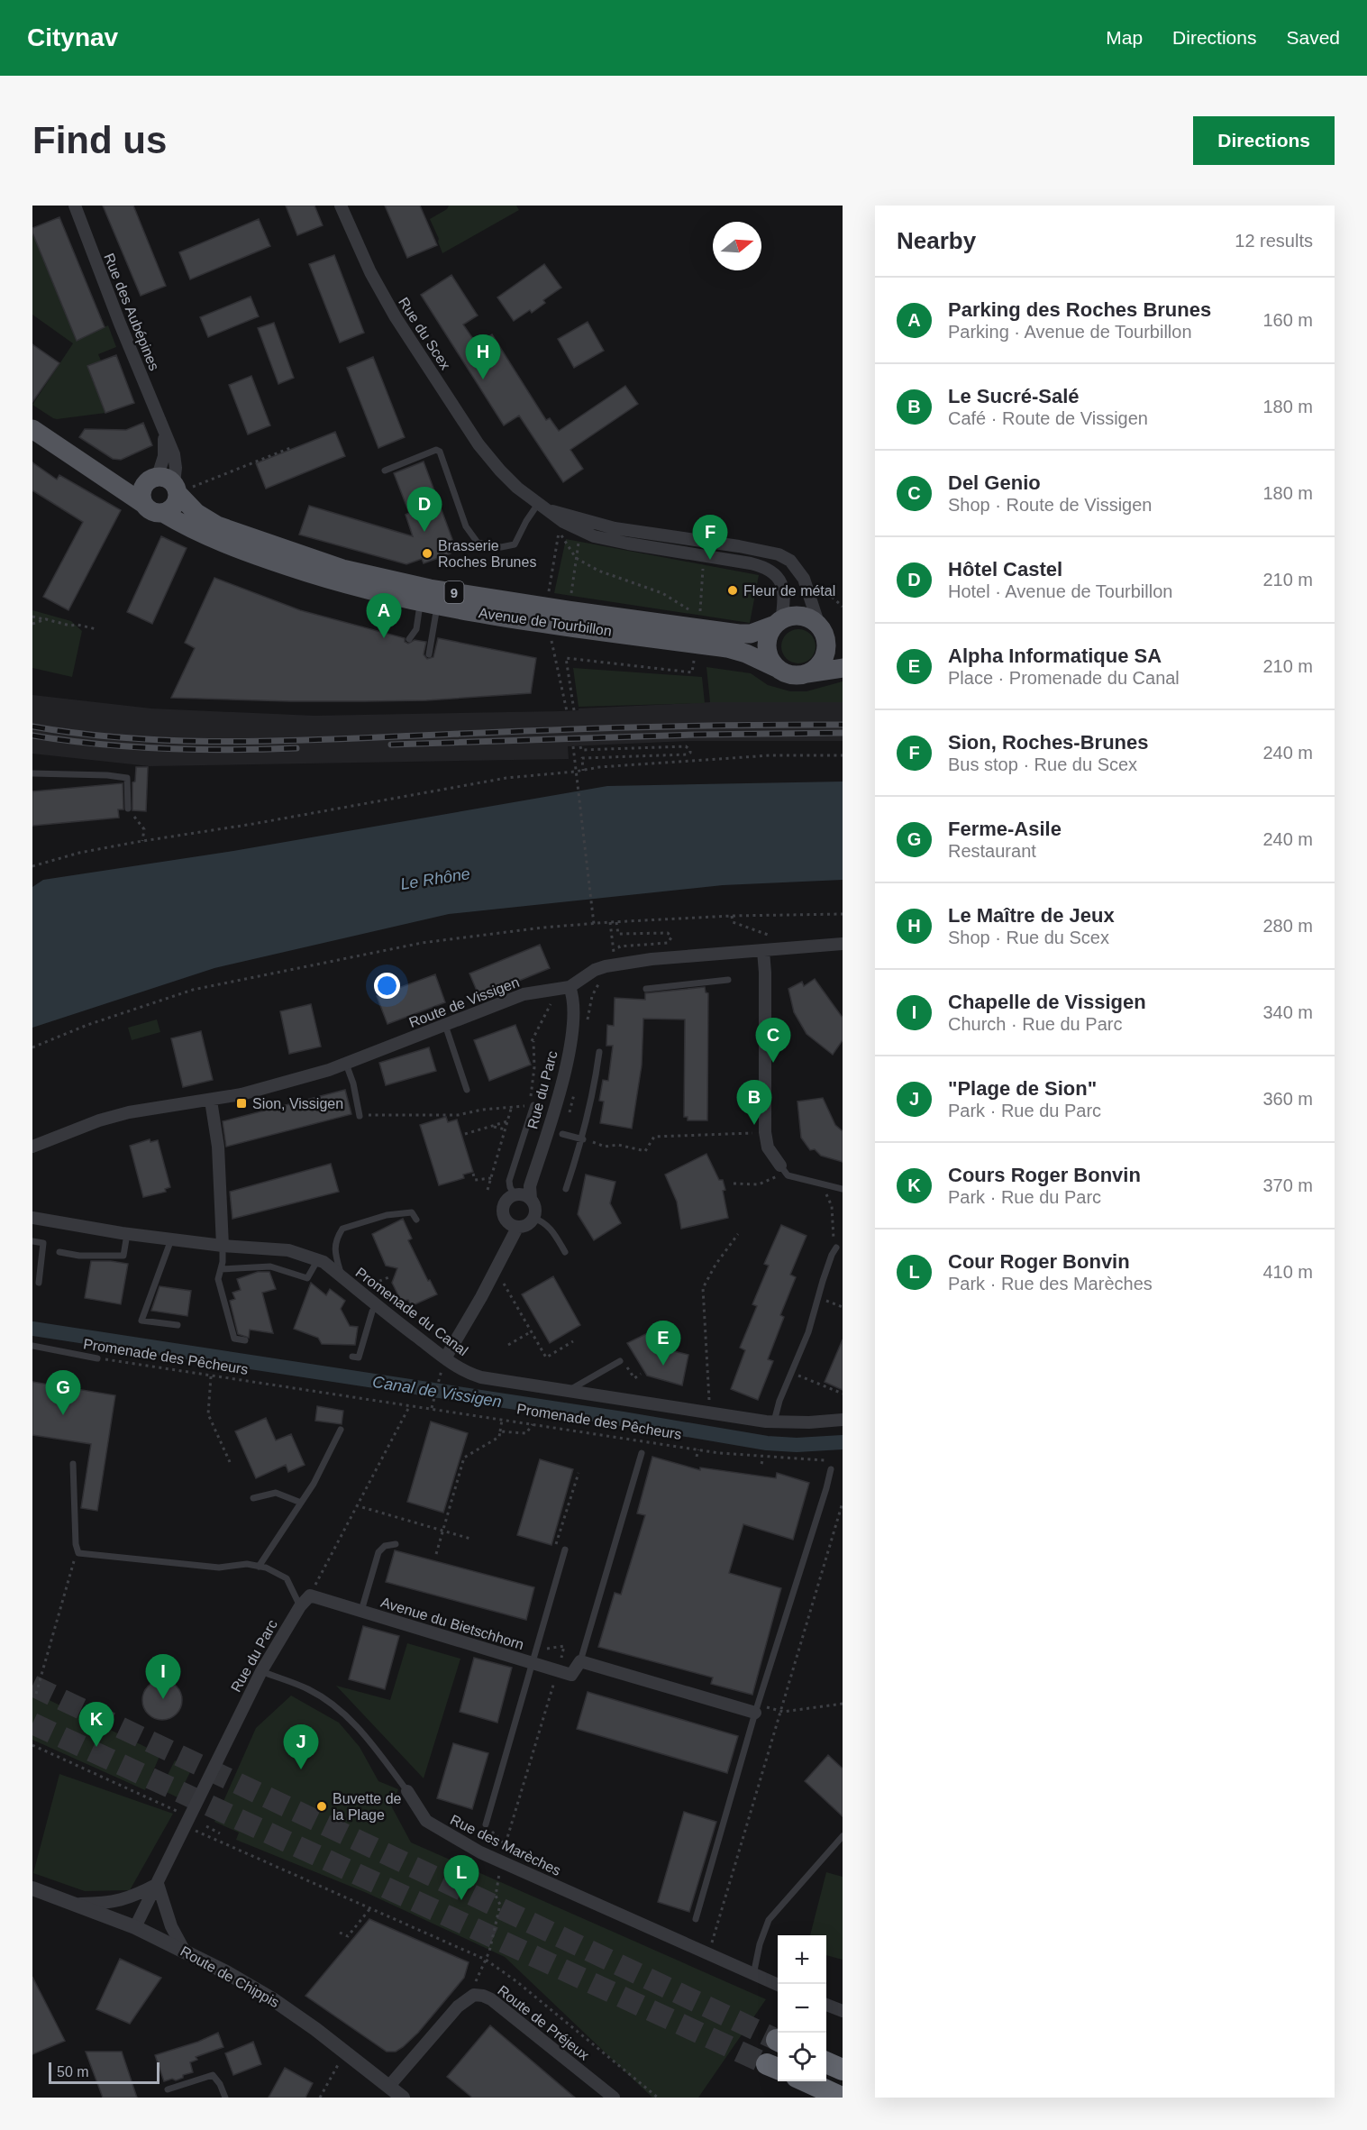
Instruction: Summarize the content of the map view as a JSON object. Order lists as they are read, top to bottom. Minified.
{"streets":{"main road":["9","Avenue de Tourbillon"],"street":["Rue des Aubépines","Rue du Scex","Route de Vissigen","Rue du Parc","Promenade du Canal","Avenue du Bietschhorn","Rue des Marèches","Route de Chippis","Route de Préjeux"],"lane":["Promenade des Pêcheurs"]},"crossings":[["Rue des Aubépines","Avenue de Tourbillon"],["Rue du Scex","Avenue de Tourbillon"],["Route de Vissigen","Rue du Parc"],["Rue du Parc","Avenue du Bietschhorn"],["Rue du Parc","Rue des Marèches"],["Rue du Parc","Route de Chippis"],["Route de Chippis","Route de Préjeux"]],"water":["Le Rhône","Canal de Vissigen"],"places":{"other":["Brasserie Roches Brunes","Fleur de métal","Buvette de la Plage"],"transit":["Sion, Vissigen"]},"scale_bar":"50 m","north":"right","page":{"header":"Citynav","nav":["Map","Directions","Saved"],"buttons":"Directions","title":"Find us","heading":["Nearby","12 results"],"list":[{"mark":"A","name":"Parking des Roches Brunes","note":"Parking · Avenue de Tourbillon","value":"160 m"},{"mark":"B","name":"Le Sucré-Salé","note":"Café · Route de Vissigen","value":"180 m"},{"mark":"C","name":"Del Genio","note":"Shop · Route de Vissigen","value":"180 m"},{"mark":"D","name":"Hôtel Castel","note":"Hotel · Avenue de Tourbillon","value":"210 m"},{"mark":"E","name":"Alpha Informatique SA","note":"Place · Promenade du Canal","value":"210 m"},{"mark":"F","name":"Sion, Roches-Brunes","note":"Bus stop · Rue du Scex","value":"240 m"},{"mark":"G","name":"Ferme-Asile","note":"Restaurant","value":"240 m"},{"mark":"H","name":"Le Maître de Jeux","note":"Shop · Rue du Scex","value":"280 m"},{"mark":"I","name":"Chapelle de Vissigen","note":"Church · Rue du Parc","value":"340 m"},{"mark":"J","name":"\"Plage de Sion\"","note":"Park · Rue du Parc","value":"360 m"},{"mark":"K","name":"Cours Roger Bonvin","note":"Park · Rue du Parc","value":"370 m"},{"mark":"L","name":"Cour Roger Bonvin","note":"Park · Rue des Marèches","value":"410 m"}],"pins":["H","D","F","A","C","B","E","G","I","K","J","L"],"map_buttons":["+","−"],"scale":"50 m"}}
